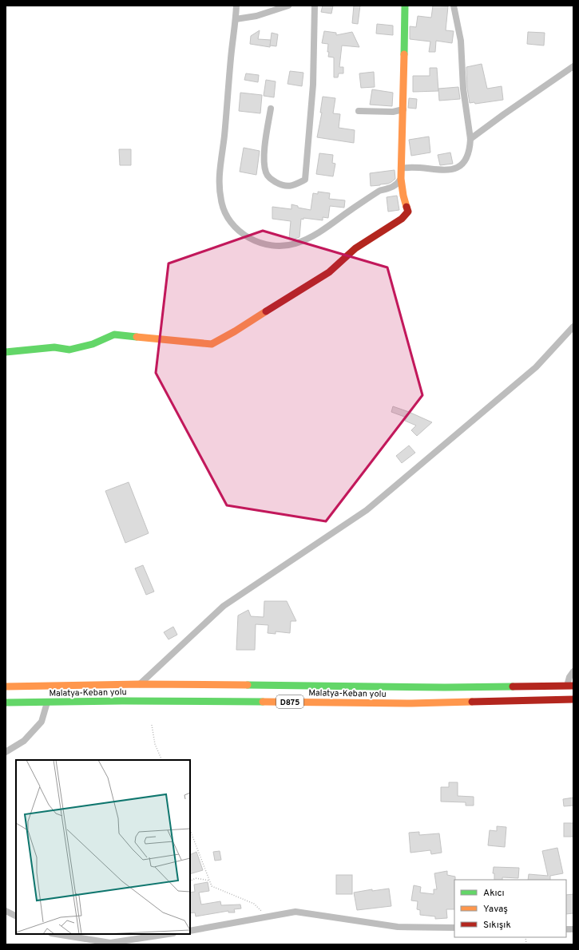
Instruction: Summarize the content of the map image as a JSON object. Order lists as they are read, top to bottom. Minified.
{"streets":{"main road":["Malatya-Keban yolu","D875"]},"legend":["Akıcı","Yavaş","Sıkışık"]}
